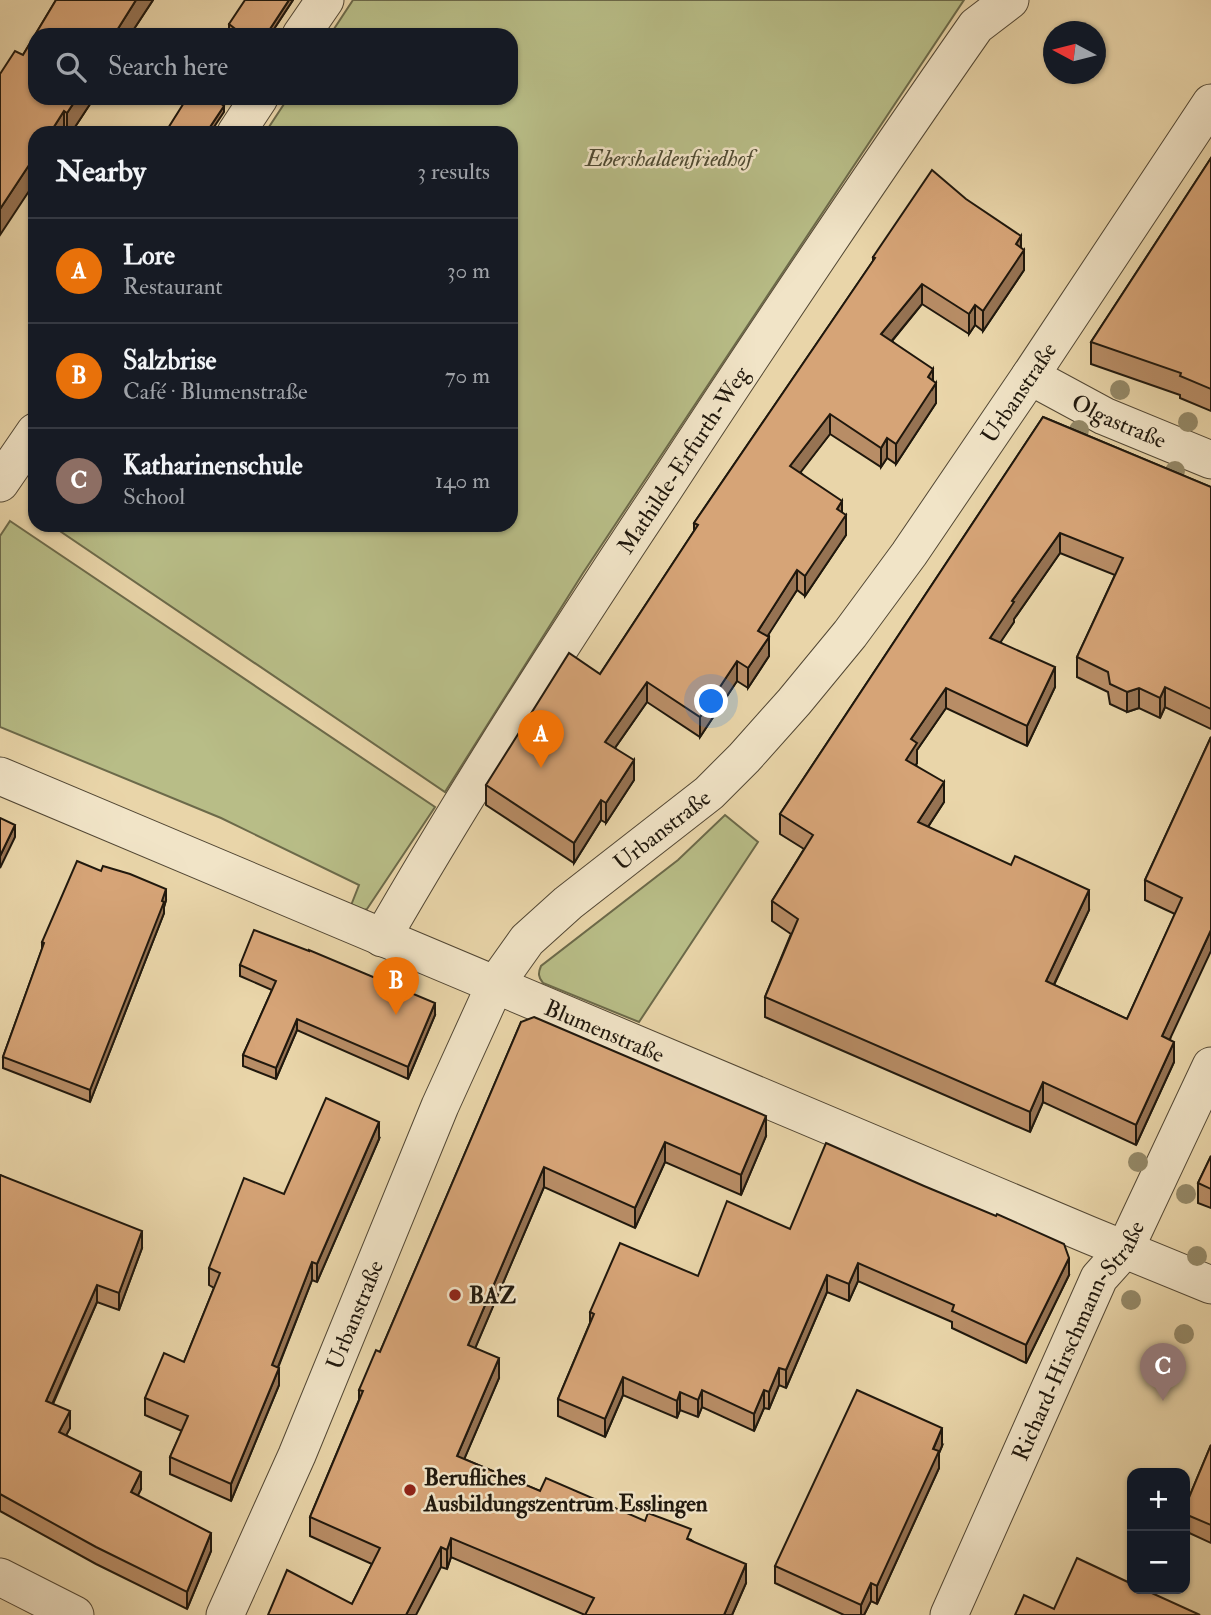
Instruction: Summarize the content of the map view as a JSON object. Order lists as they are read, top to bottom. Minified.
{"streets":{"street":["Urbanstraße","Olgastraße","Mathilde-Erfurth-Weg","Blumenstraße","Richard-Hirschmann-Straße"]},"crossings":[["Urbanstraße","Olgastraße"],["Urbanstraße","Blumenstraße"],["Mathilde-Erfurth-Weg","Blumenstraße"],["Blumenstraße","Richard-Hirschmann-Straße"]],"parks":["Ebershaldenfriedhof"],"places":["BAZ","Berufliches Ausbildungszentrum Esslingen"],"north":"left","page":{"search":"Search here","heading":["Nearby","3 results"],"list":[{"mark":"A","name":"Lore","note":"Restaurant","value":"30 m"},{"mark":"B","name":"Salzbrise","note":"Café · Blumenstraße","value":"70 m"},{"mark":"C","name":"Katharinenschule","note":"School","value":"140 m"}],"pins":["A","B","C"],"map_buttons":["+","−"]}}
